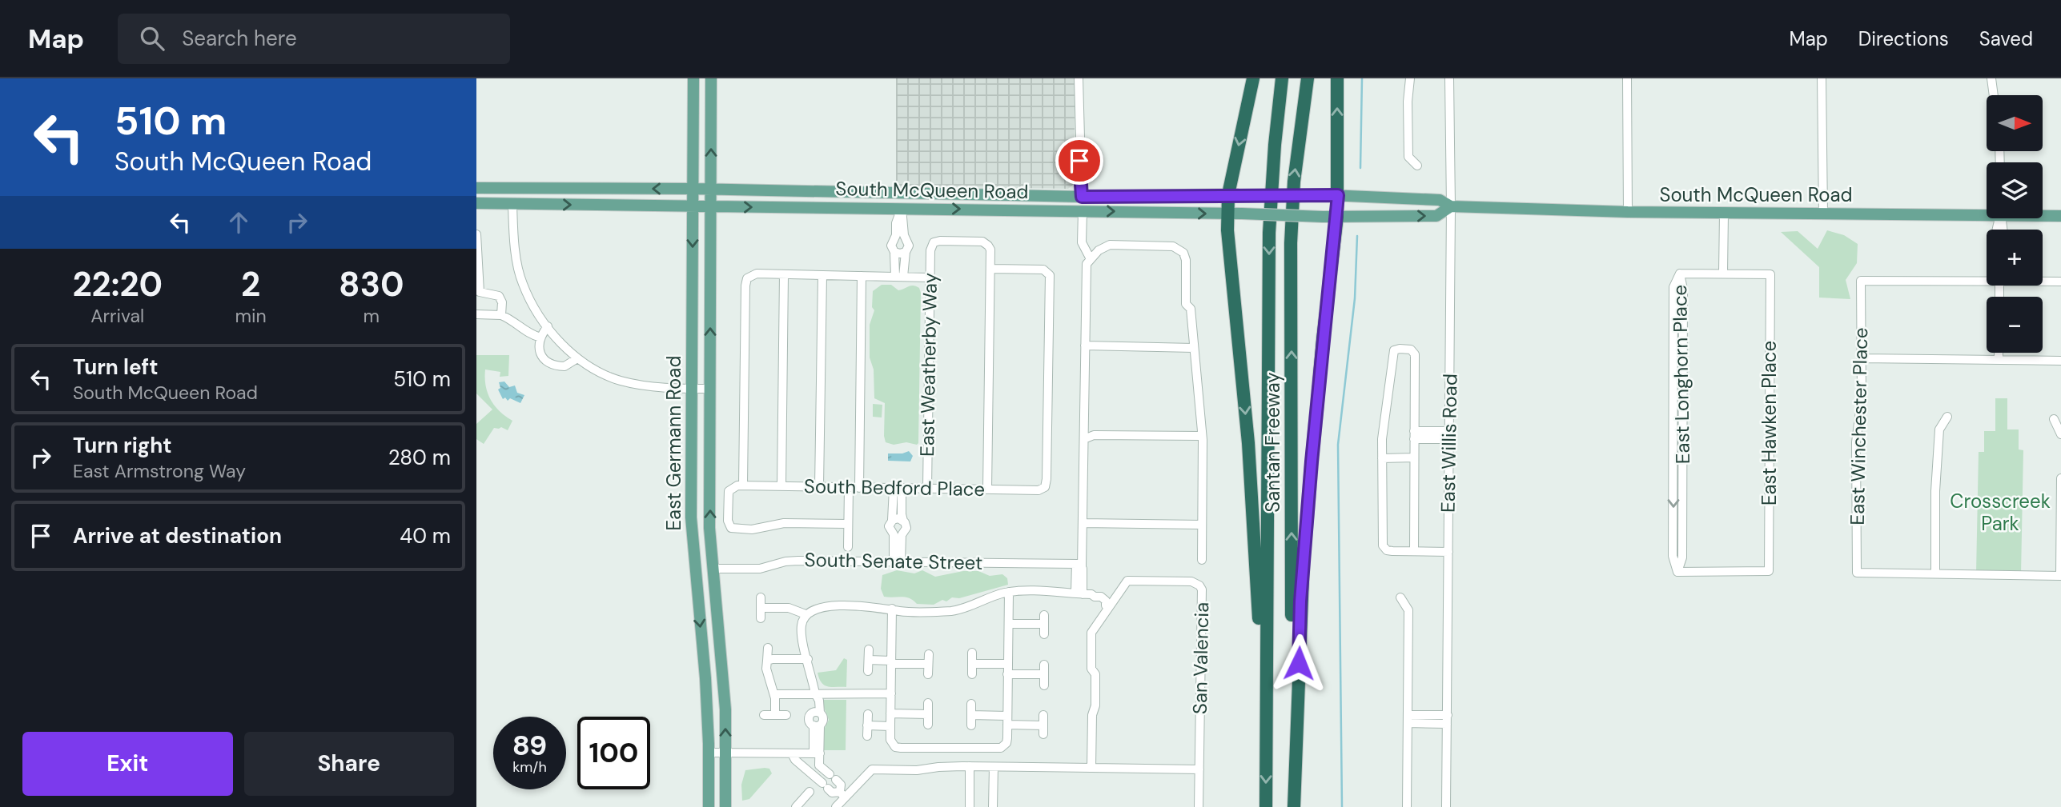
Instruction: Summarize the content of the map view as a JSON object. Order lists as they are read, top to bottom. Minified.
{"streets":{"highway":["Santan Freeway"],"main road":["South McQueen Road","East Germann Road"],"street":["East Weatherby Way","East Longhorn Place","East Hawken Place","East Winchester Place","East Willis Road","South Bedford Place","South Senate Street","San Valencia"]},"crossings":[["South McQueen Road","East Germann Road"],["South McQueen Road","East Willis Road"],["East Weatherby Way","South Bedford Place"],["East Longhorn Place","East Hawken Place"],["East Germann Road","South Senate Street"]],"parks":["Crosscreek Park"],"north":"right","page":{"header":"Map","search":"Search here","nav":["Map","Directions","Saved"],"turn":["510 m","South McQueen Road"],"map_buttons":["+","−"],"eta":["22:20","Arrival","2","min","830","m"],"list":[{"name":"Turn left","note":"South McQueen Road","value":"510 m"},{"name":"Turn right","note":"East Armstrong Way","value":"280 m"},{"name":"Arrive at destination","value":"40 m"}],"speed":"89 km/h","limit":"100","buttons":["Exit","Share"]}}
